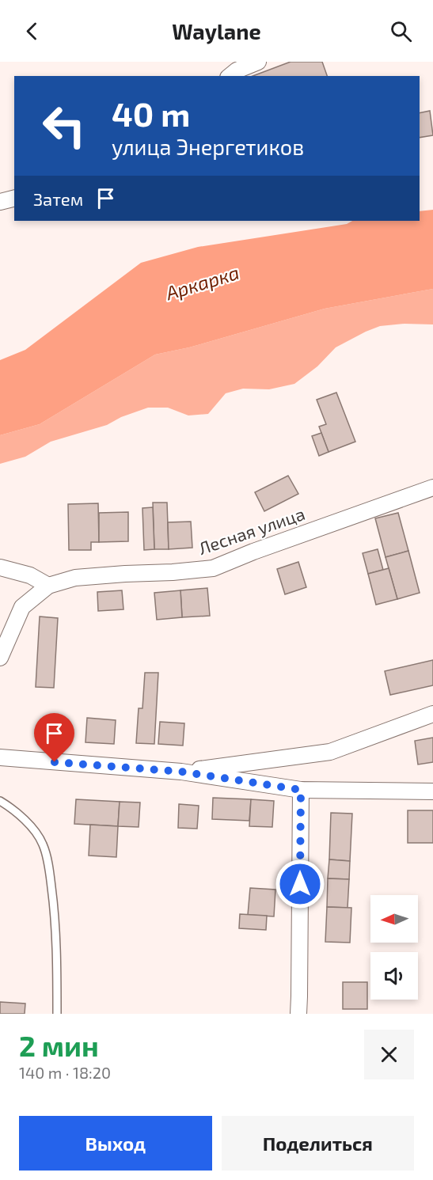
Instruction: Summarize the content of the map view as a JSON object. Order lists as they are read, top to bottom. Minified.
{"streets":{"street":["Лесная улица"]},"water":["Аркарка"],"north":"left","page":{"header":"Waylane","turn":["40 m","улица Энергетиков"],"then":"Затем","heading":["2 мин","140 m · 18:20"],"buttons":["Выход","Поделиться"]}}
